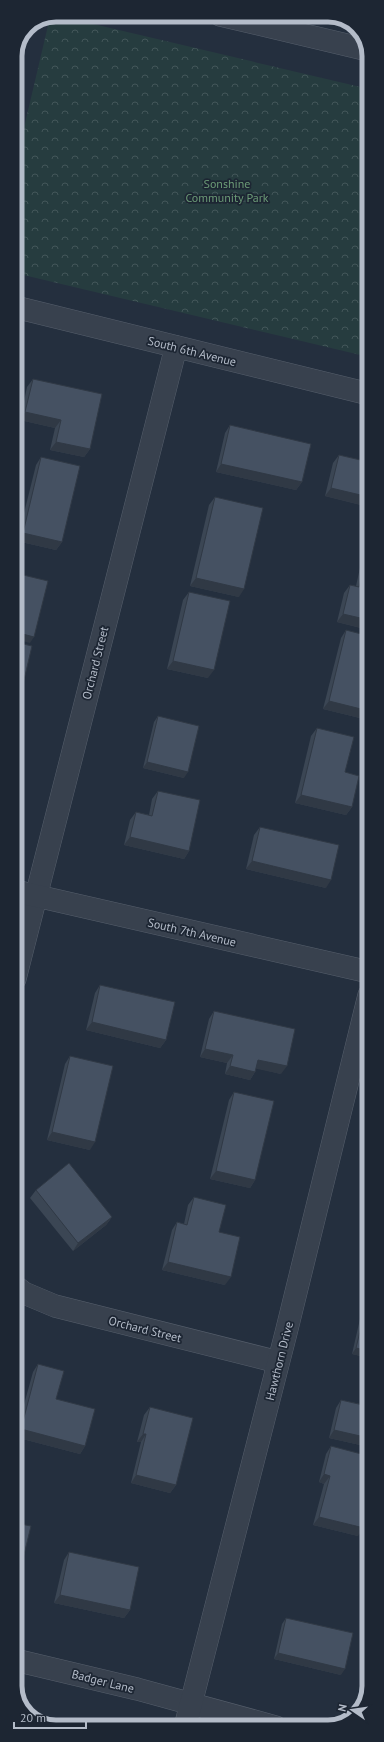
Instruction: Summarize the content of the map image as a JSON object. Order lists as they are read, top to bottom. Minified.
{"streets":{"street":["South 6th Avenue","Orchard Street","South 7th Avenue","Hawthorn Drive","Badger Lane"]},"crossings":[["South 6th Avenue","Orchard Street"],["Orchard Street","South 7th Avenue"],["Orchard Street","Hawthorn Drive"],["Hawthorn Drive","Badger Lane"]],"parks":["Sonshine Community Park"],"scale_bar":"20 m","north":"left"}
